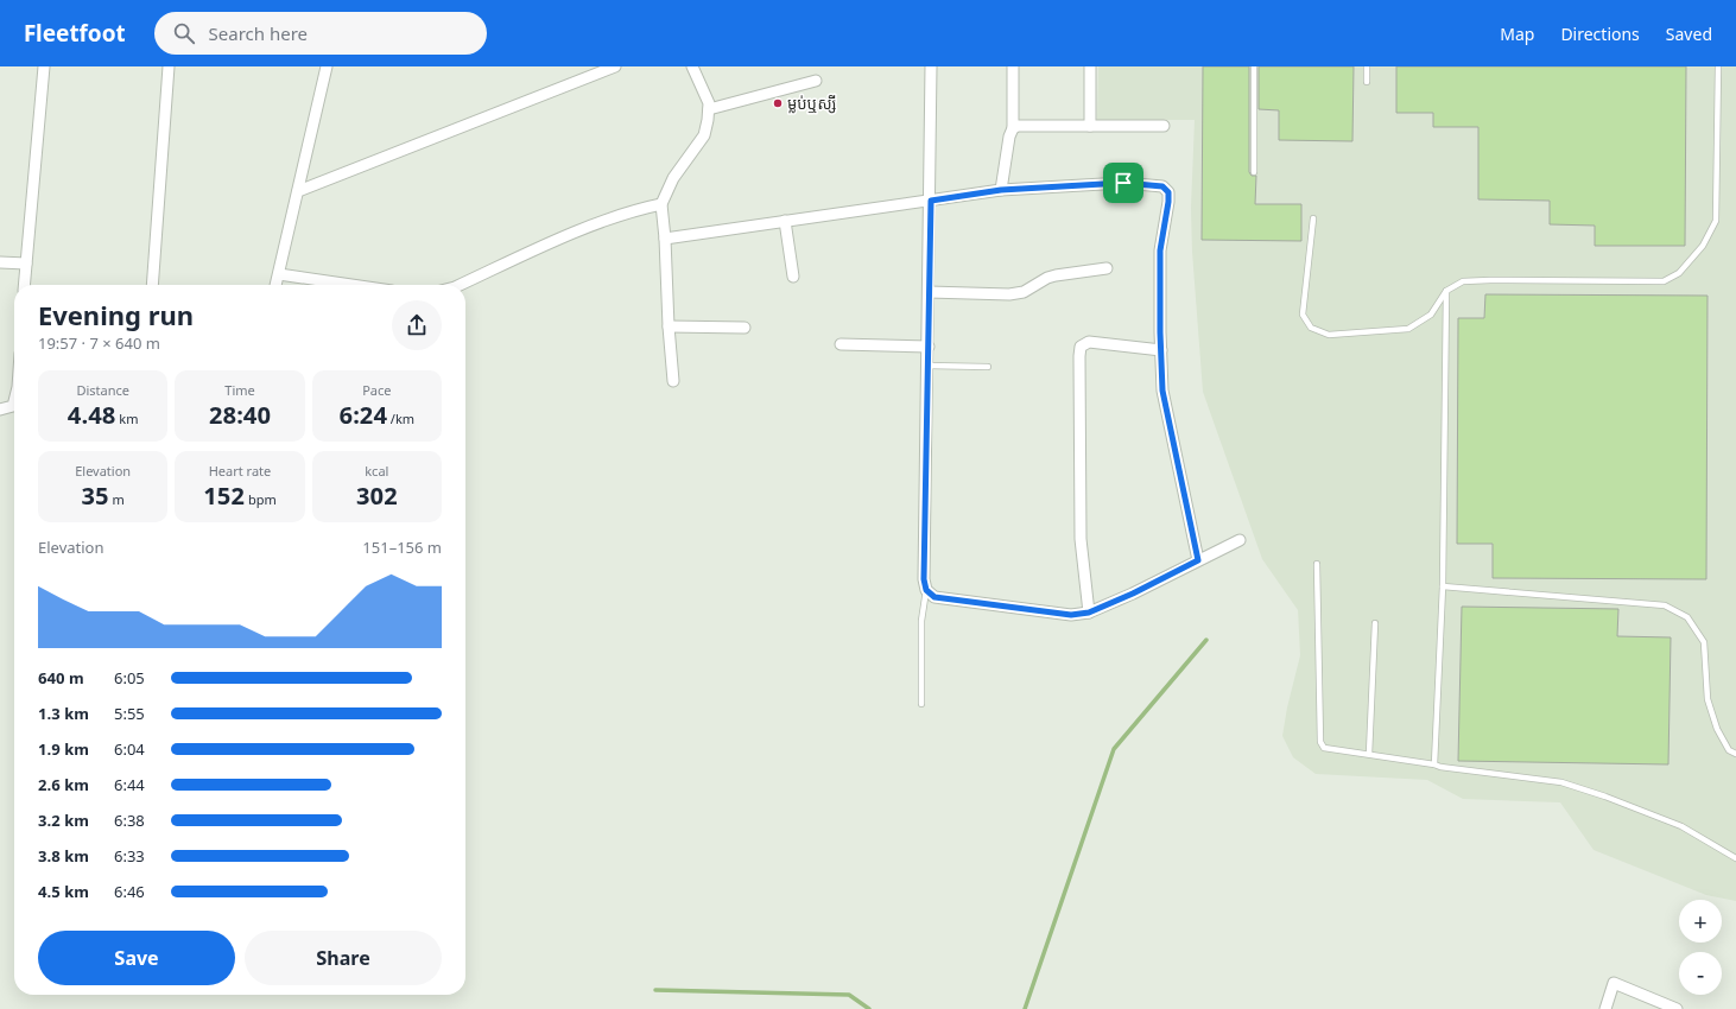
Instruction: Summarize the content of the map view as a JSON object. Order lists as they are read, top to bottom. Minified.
{"places":["ម្លប់ឬស្សី"],"page":{"header":"Fleetfoot","search":"Search here","nav":["Map","Directions","Saved"],"heading":["Evening run","19:57 · 7 × 640 m"],"stats":[["Distance","4.48 km"],["Time","28:40"],["Pace","6:24 /km"],["Elevation","35 m"],["Heart rate","152 bpm"],["kcal","302"]],"chart":["Elevation","151–156 m"],"list":[{"name":"640 m","note":"6:05"},{"name":"1.3 km","note":"5:55"},{"name":"1.9 km","note":"6:04"},{"name":"2.6 km","note":"6:44"},{"name":"3.2 km","note":"6:38"},{"name":"3.8 km","note":"6:33"},{"name":"4.5 km","note":"6:46"}],"map_buttons":["+","−"],"buttons":["Save","Share"]}}
